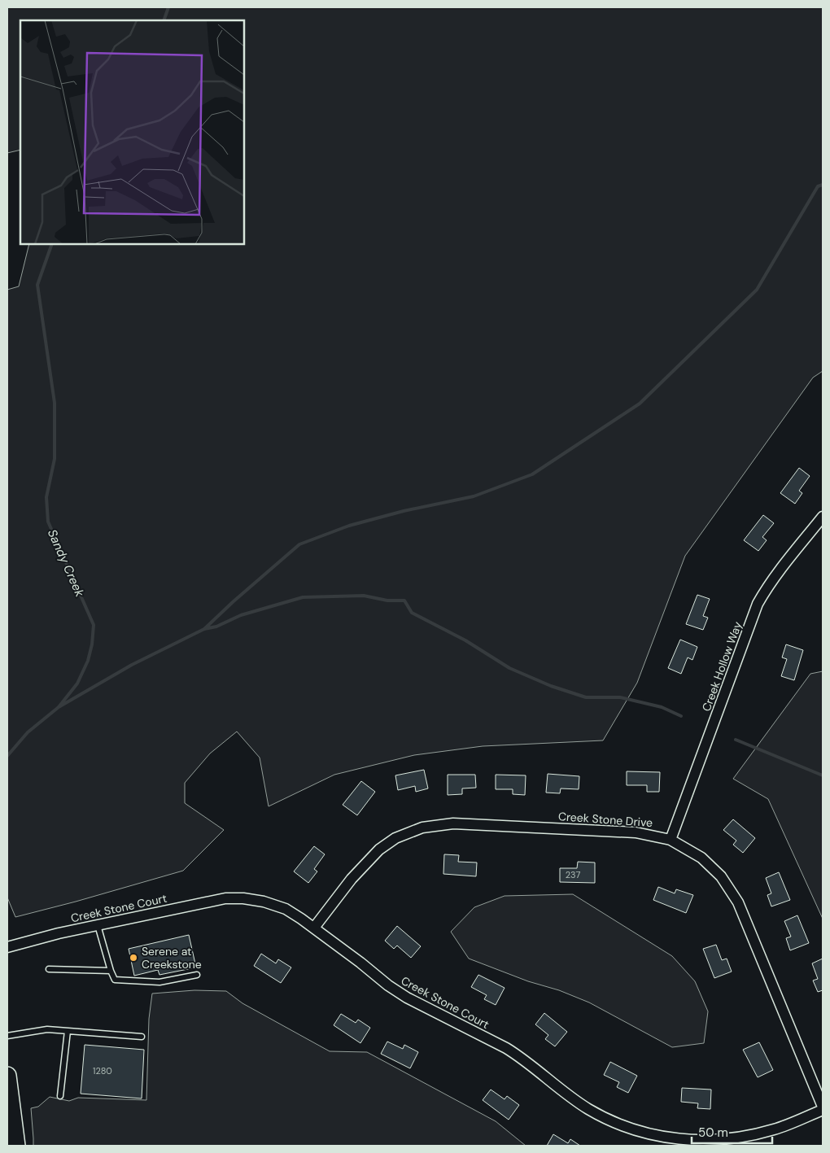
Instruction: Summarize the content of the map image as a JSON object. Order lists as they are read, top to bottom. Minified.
{"streets":{"street":["Creek Hollow Way","Creek Stone Drive","Creek Stone Court"]},"crossings":[["Creek Hollow Way","Creek Stone Drive"],["Creek Stone Drive","Creek Stone Court"]],"water":["Sandy Creek"],"places":["Serene at Creekstone"],"house_numbers":["237","1280"],"scale_bar":"50 m"}
